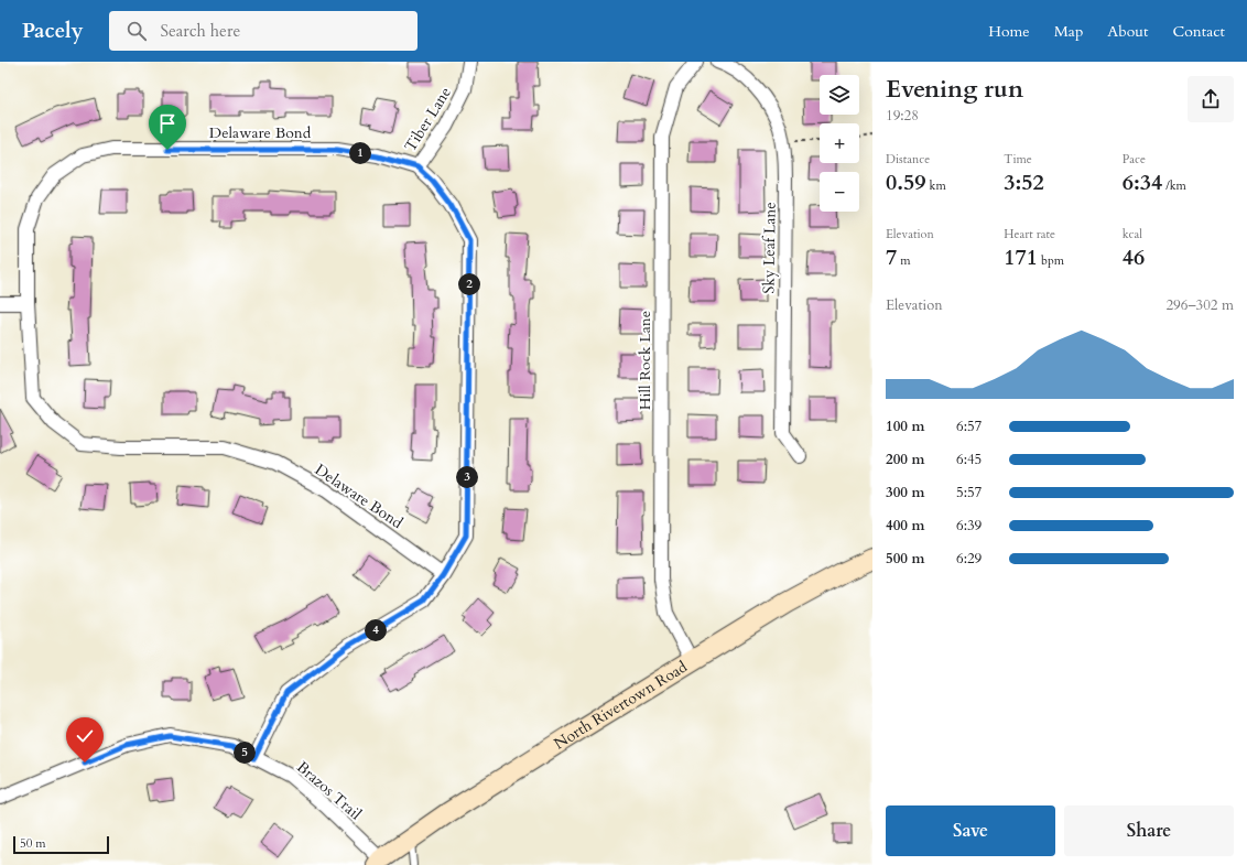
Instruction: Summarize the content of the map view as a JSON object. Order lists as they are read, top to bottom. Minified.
{"streets":{"street":["Tiber Lane","Delaware Bond","Sky Leaf Lane","Hill Rock Lane","North Rivertown Road","Brazos Trail"]},"crossings":[["Tiber Lane","Delaware Bond"],["Delaware Bond","Brazos Trail"],["Hill Rock Lane","North Rivertown Road"],["North Rivertown Road","Brazos Trail"]],"scale_bar":"50 m","page":{"header":"Pacely","search":"Search here","nav":["Home","Map","About","Contact"],"heading":["Evening run","19:28"],"map_buttons":["+","−"],"stats":[["Distance","0.59 km"],["Time","3:52"],["Pace","6:34 /km"],["Elevation","7 m"],["Heart rate","171 bpm"],["kcal","46"]],"pins":["1","2","3","4","5"],"chart":["Elevation","296–302 m"],"list":[{"name":"100 m","note":"6:57"},{"name":"200 m","note":"6:45"},{"name":"300 m","note":"5:57"},{"name":"400 m","note":"6:39"},{"name":"500 m","note":"6:29"}],"buttons":["Save","Share"],"scale":"50 m"}}
